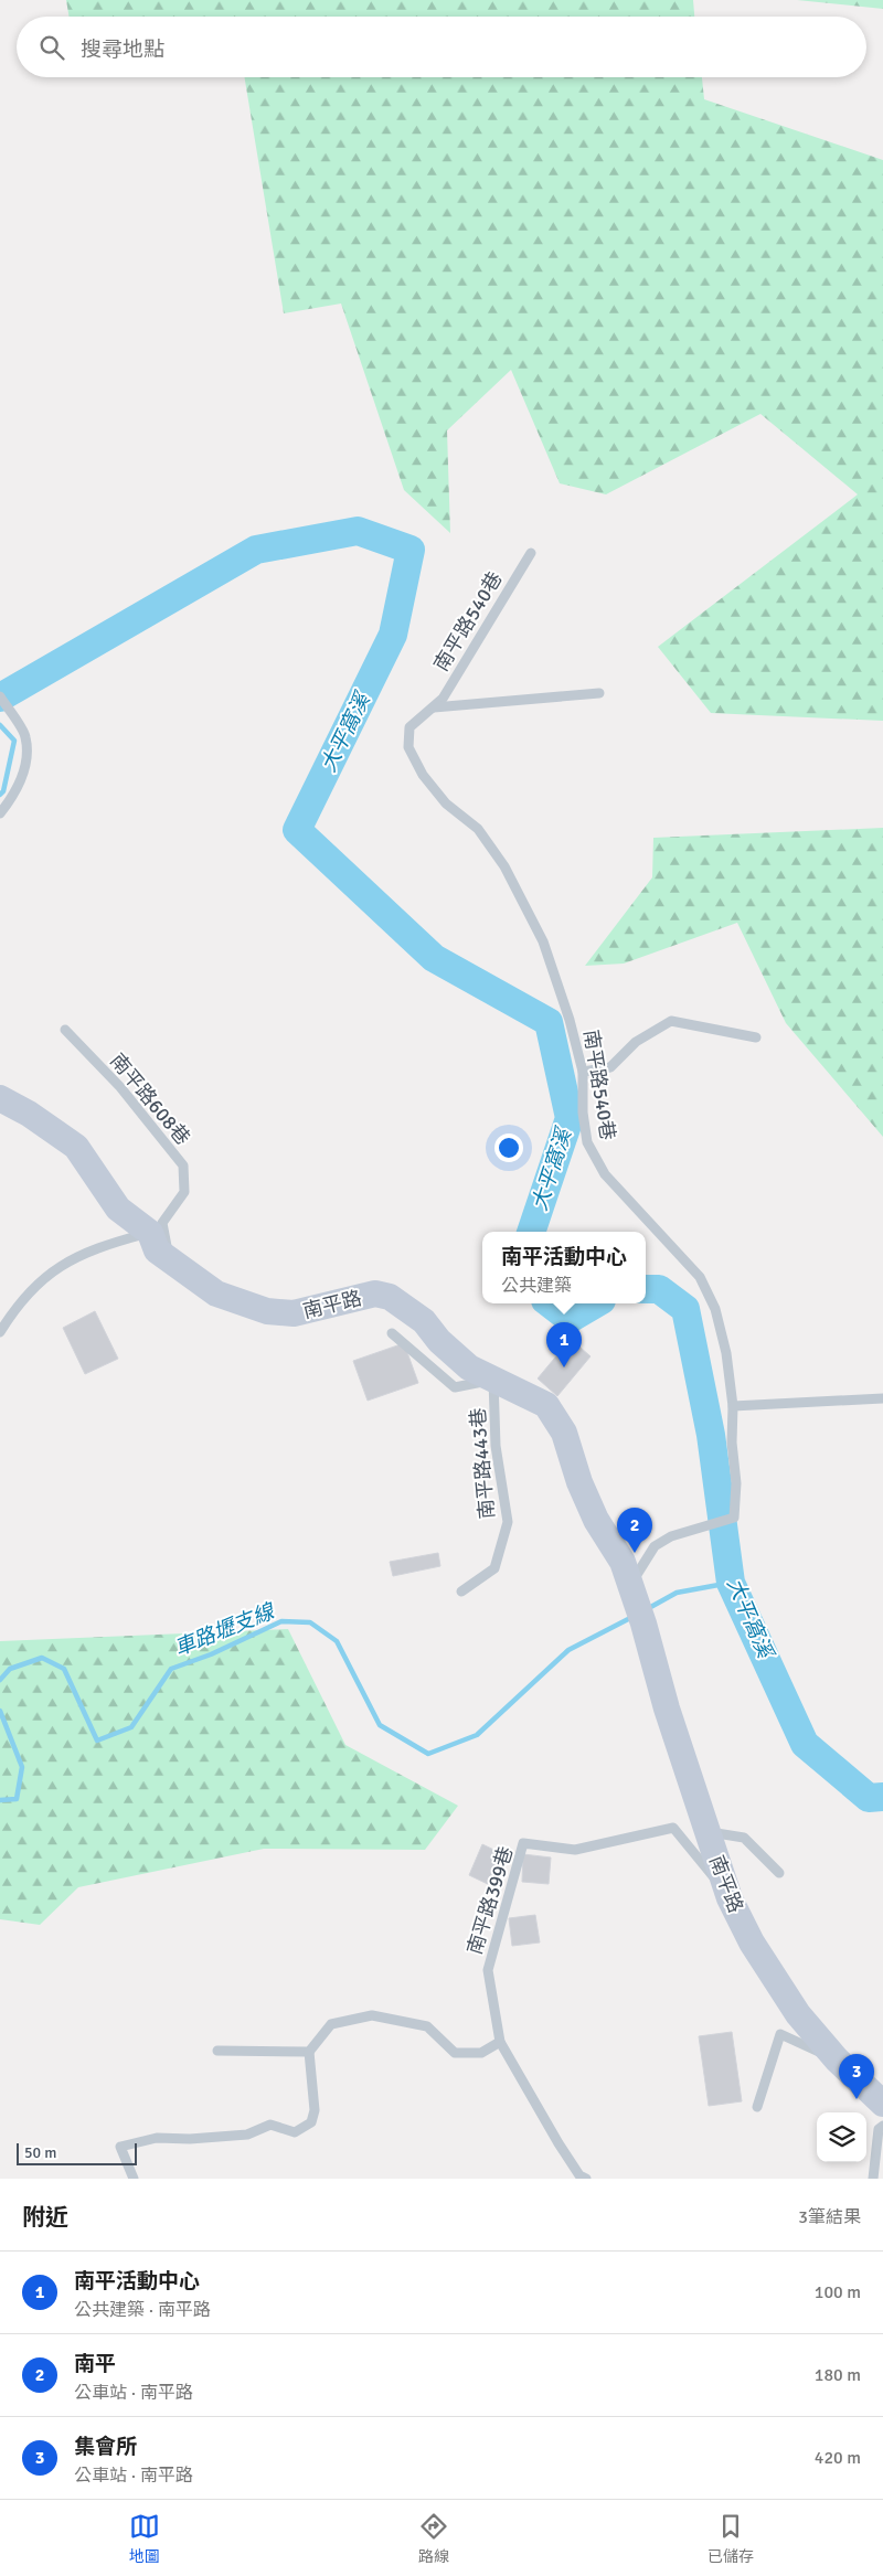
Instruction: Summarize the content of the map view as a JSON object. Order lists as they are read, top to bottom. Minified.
{"streets":{"street":["南平路"],"lane":["南平路540巷","南平路608巷","南平路443巷","南平路399巷"]},"crossings":[["南平路540巷","南平路"],["南平路608巷","南平路"],["南平路","南平路443巷"],["南平路","南平路399巷"]],"water":["大平窩溪","車路壢支線"],"scale_bar":"50 m","page":{"search":"搜尋地點","popup":["南平活動中心","公共建築"],"pins":["1","2","3"],"scale":"50 m","heading":["附近","3筆結果"],"list":[{"mark":"1","name":"南平活動中心","note":"公共建築 · 南平路","value":"100 m"},{"mark":"2","name":"南平","note":"公車站 · 南平路","value":"180 m"},{"mark":"3","name":"集會所","note":"公車站 · 南平路","value":"420 m"}],"nav":["地圖","路線","已儲存"]}}
